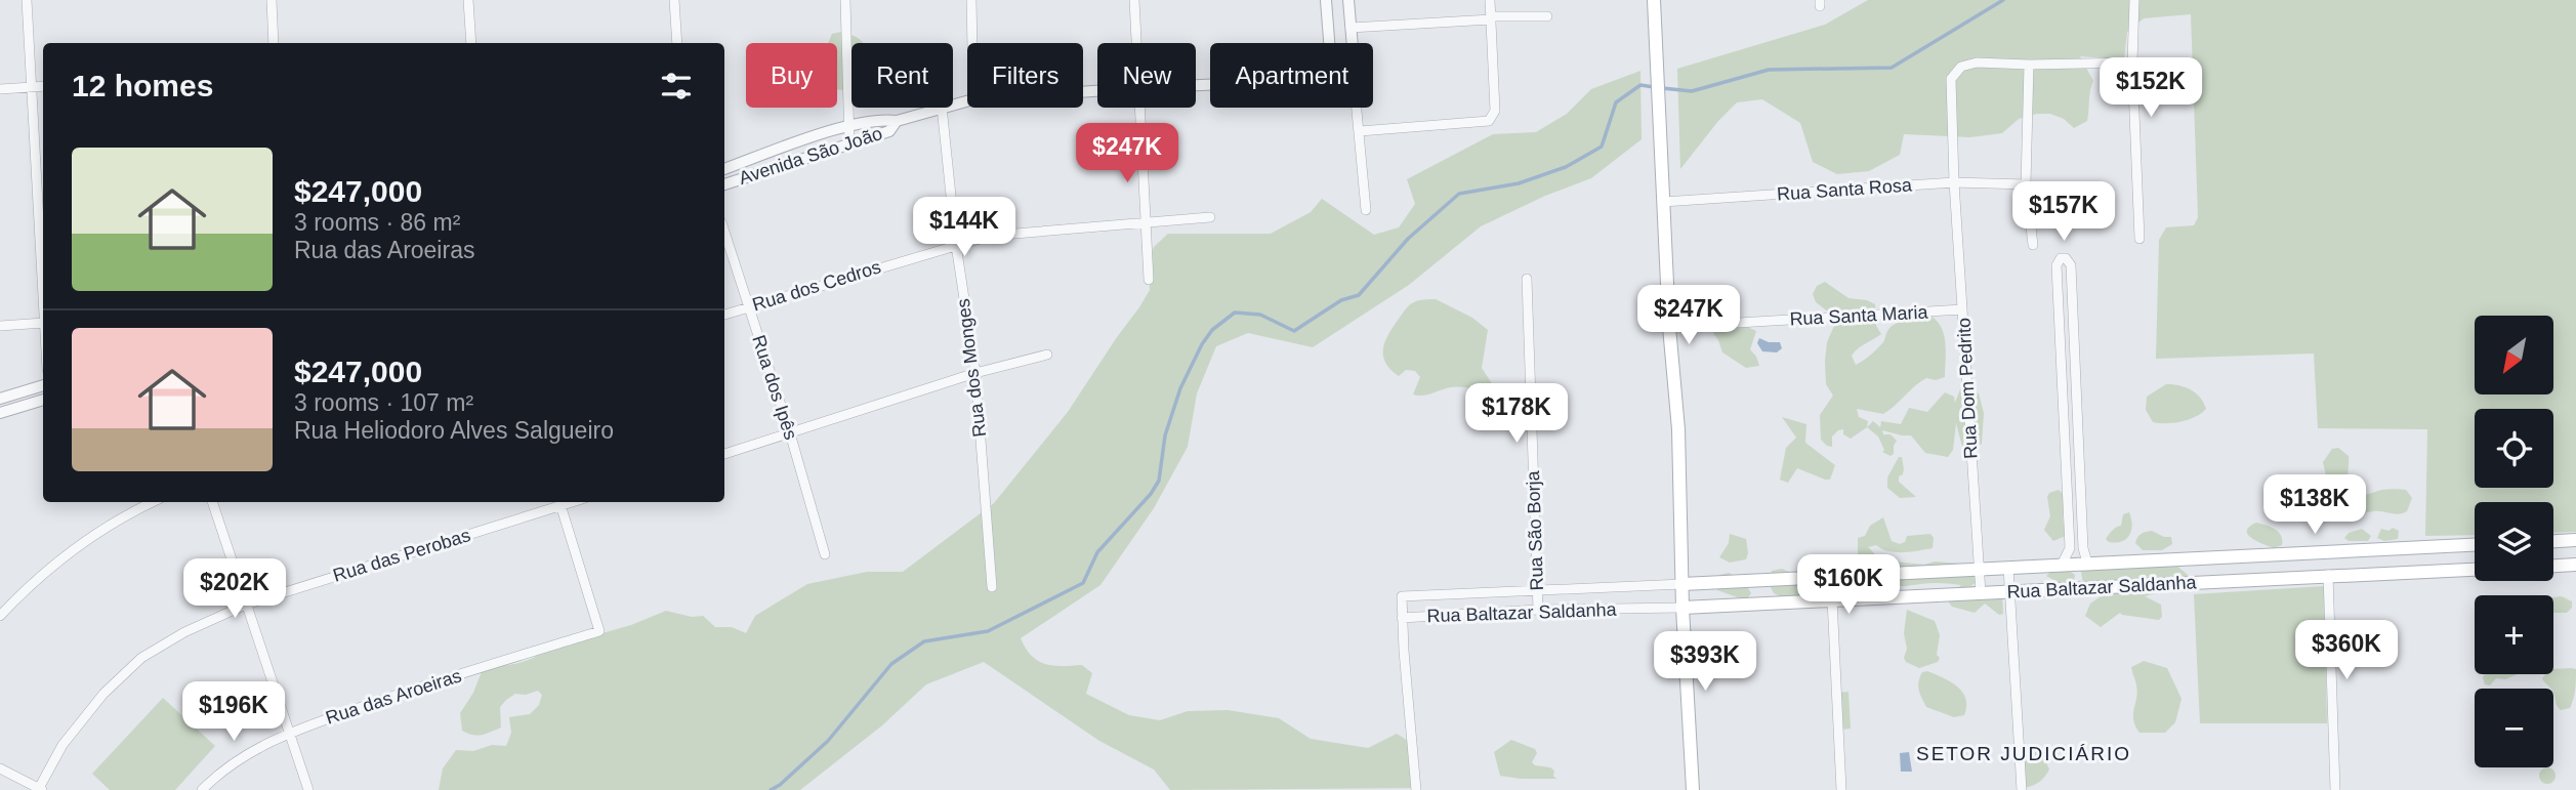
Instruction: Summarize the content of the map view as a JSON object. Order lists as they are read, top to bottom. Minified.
{"streets":{"main road":["Rua Baltazar Saldanha"],"street":["Avenida São João","Rua Santa Rosa","Rua dos Cedros","Rua Santa Maria","Rua dos Monges","Rua dos Ipês","Rua Dom Pedrito","Rua São Borja","Rua das Perobas","Rua das Aroeiras"]},"crossings":[["Rua Santa Rosa","Rua Dom Pedrito"],["Rua dos Cedros","Rua dos Monges"],["Rua dos Cedros","Rua dos Ipês"],["Rua Santa Maria","Rua Dom Pedrito"],["Rua Dom Pedrito","Rua Baltazar Saldanha"],["Rua São Borja","Rua Baltazar Saldanha"],["Rua das Perobas","Rua das Aroeiras"]],"districts":["SETOR JUDICIÁRIO"],"north":"bottom left","page":{"chip":["Buy","Rent","Filters","New","Apartment"],"heading":"12 homes","price":["$152K","$247K","$157K","$144K","$247K","$178K","$138K","$160K","$202K","$360K","$393K","$196K"],"list":[{"name":"$247,000","note":"3 rooms · 86 m² · Rua das Aroeiras"},{"name":"$247,000","note":"3 rooms · 107 m² · Rua Heliodoro Alves Salgueiro"}],"map_buttons":["+","−"]}}
